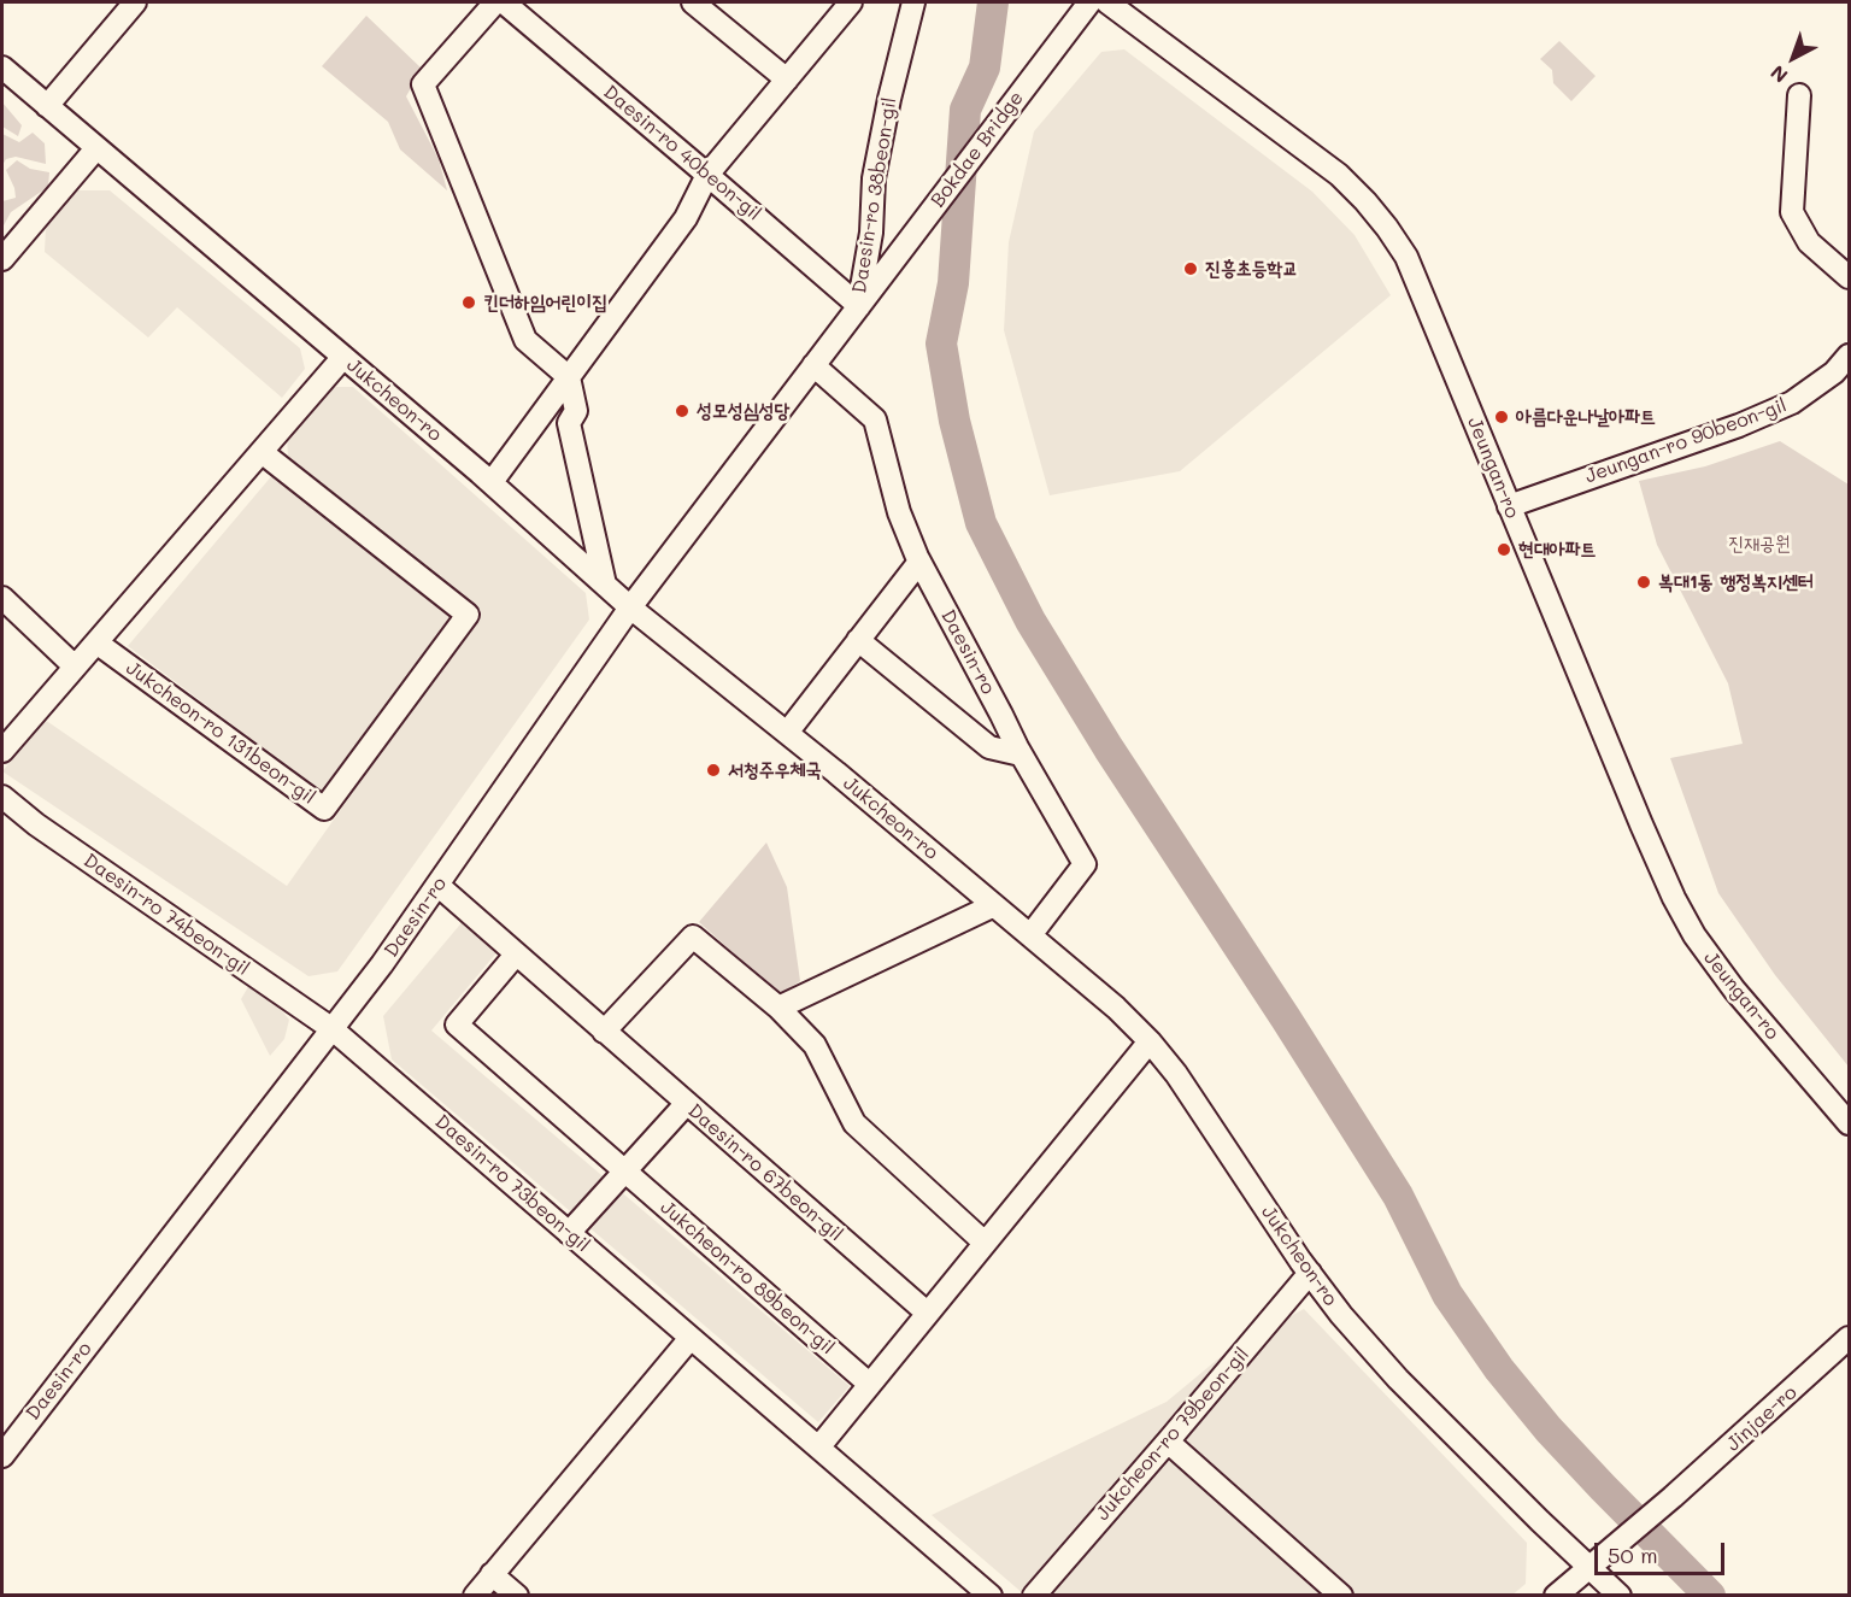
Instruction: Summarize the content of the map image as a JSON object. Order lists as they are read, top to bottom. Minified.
{"streets":{"street":["Bokdae Bridge","Daesin-ro 40beon-gil","Daesin-ro 38beon-gil","Jukcheon-ro","Jeungan-ro 90beon-gil","Jeungan-ro","Daesin-ro","Jukcheon-ro 131beon-gil","Daesin-ro 74beon-gil","Daesin-ro 67beon-gil","Daesin-ro 73beon-gil","Jukcheon-ro 89beon-gil","Jinjae-ro","Jukcheon-ro 79beon-gil"]},"crossings":[["Bokdae Bridge","Daesin-ro 40beon-gil"],["Bokdae Bridge","Daesin-ro 38beon-gil"],["Bokdae Bridge","Daesin-ro"],["Daesin-ro 40beon-gil","Daesin-ro 38beon-gil"],["Daesin-ro 40beon-gil","Daesin-ro"],["Daesin-ro 38beon-gil","Daesin-ro"],["Jukcheon-ro","Daesin-ro"],["Jukcheon-ro","Jinjae-ro"],["Jukcheon-ro","Jukcheon-ro 79beon-gil"],["Jeungan-ro 90beon-gil","Jeungan-ro"],["Daesin-ro","Daesin-ro 74beon-gil"],["Daesin-ro","Daesin-ro 67beon-gil"],["Daesin-ro","Daesin-ro 73beon-gil"],["Daesin-ro 74beon-gil","Daesin-ro 73beon-gil"]],"parks":["진재공원"],"places":["진흥초등학교","킨더하임어린이집","성모성심성당","아름다운나날아파트","현대아파트","복대1동 행정복지센터","서청주우체국"],"scale_bar":"50 m","north":"bottom left"}
